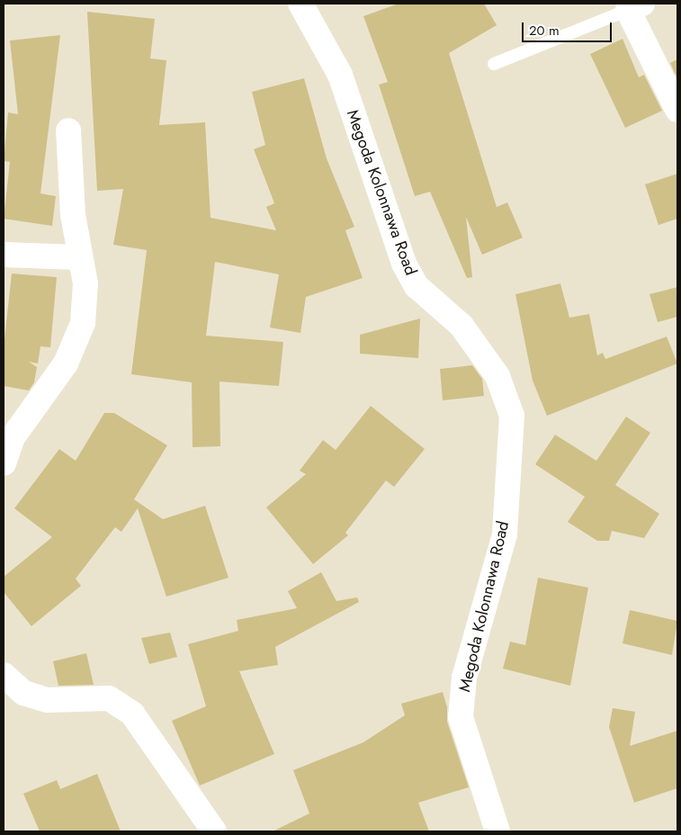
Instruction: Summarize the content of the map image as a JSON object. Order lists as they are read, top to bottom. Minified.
{"streets":{"street":["Megoda Kolonnawa Road"]},"scale_bar":"20 m"}
